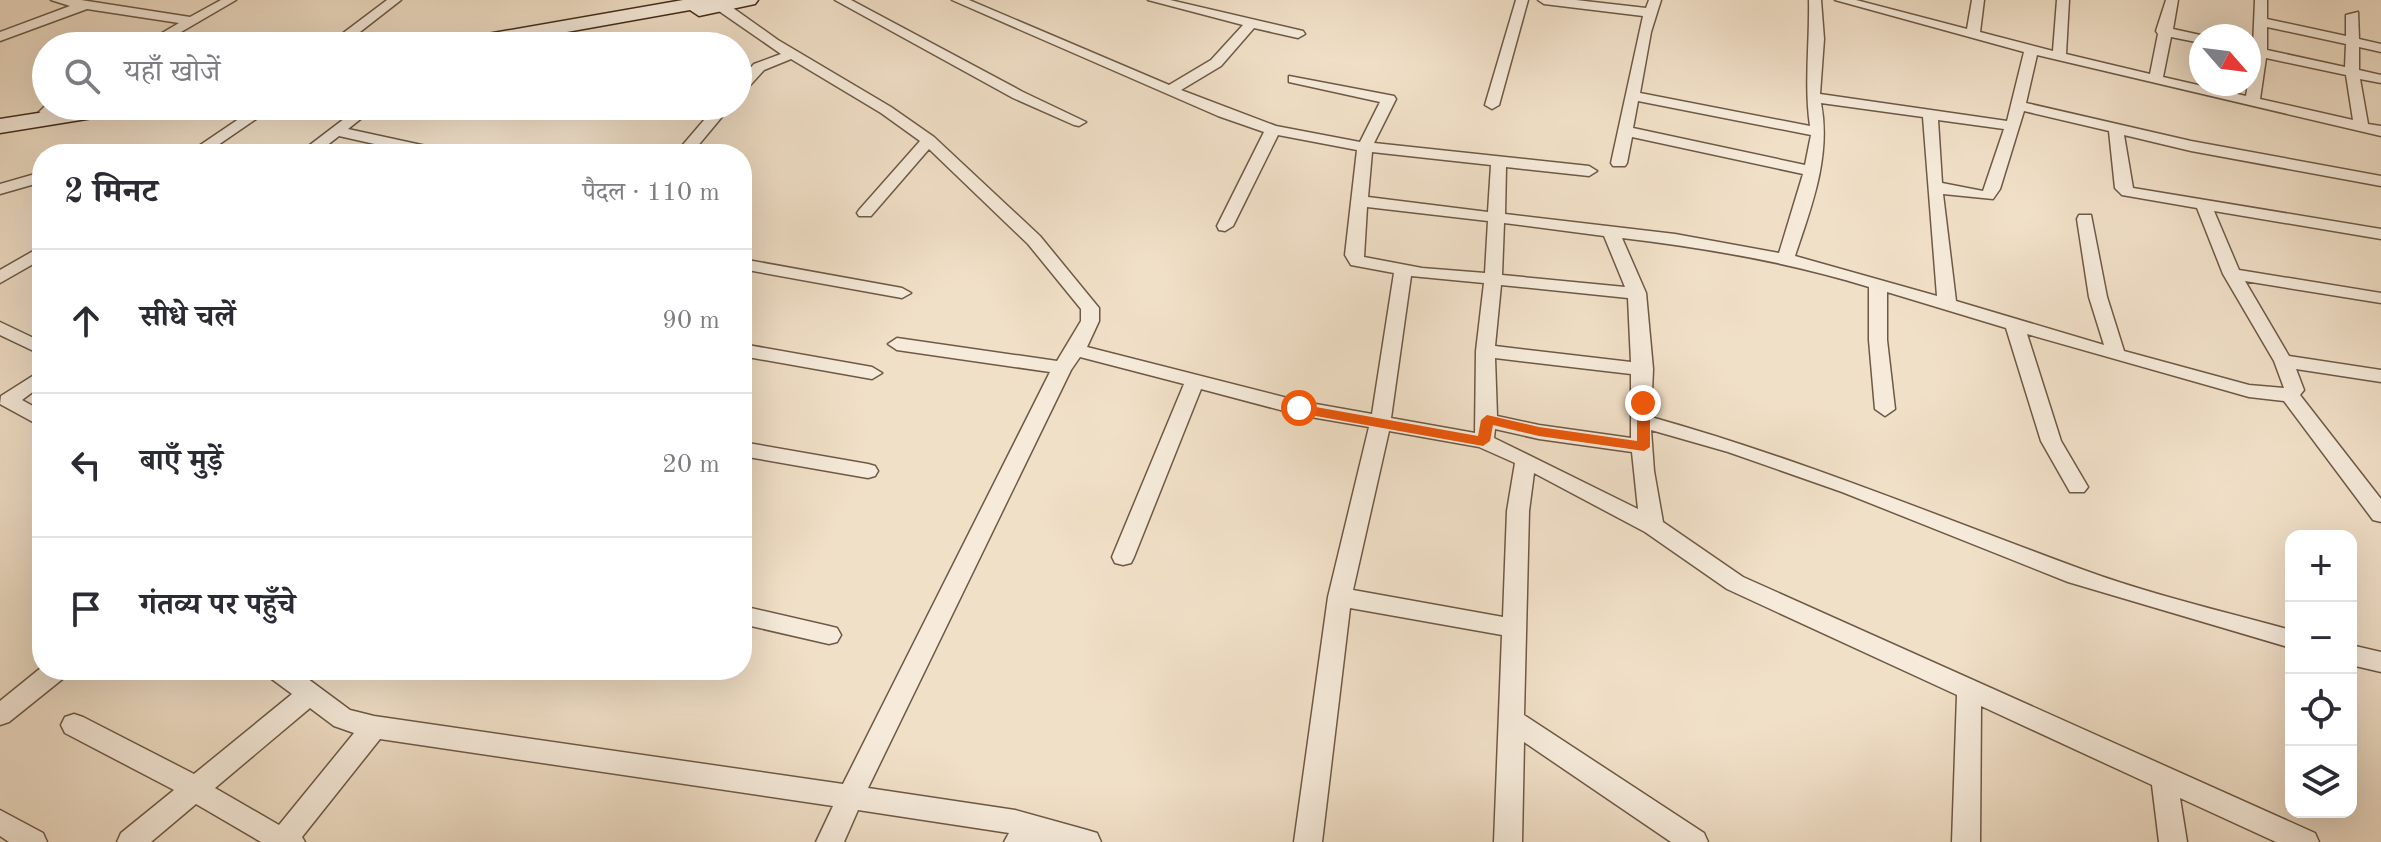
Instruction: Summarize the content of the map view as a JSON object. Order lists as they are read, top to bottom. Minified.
{"north":"bottom right","page":{"search":"यहाँ खोजें","heading":["2 मिनट","पैदल · 110 m"],"list":[["सीधे चलें","90 m"],["बाएँ मुड़ें","20 m"],"गंतव्य पर पहुँचे"],"map_buttons":["+","−"]}}
